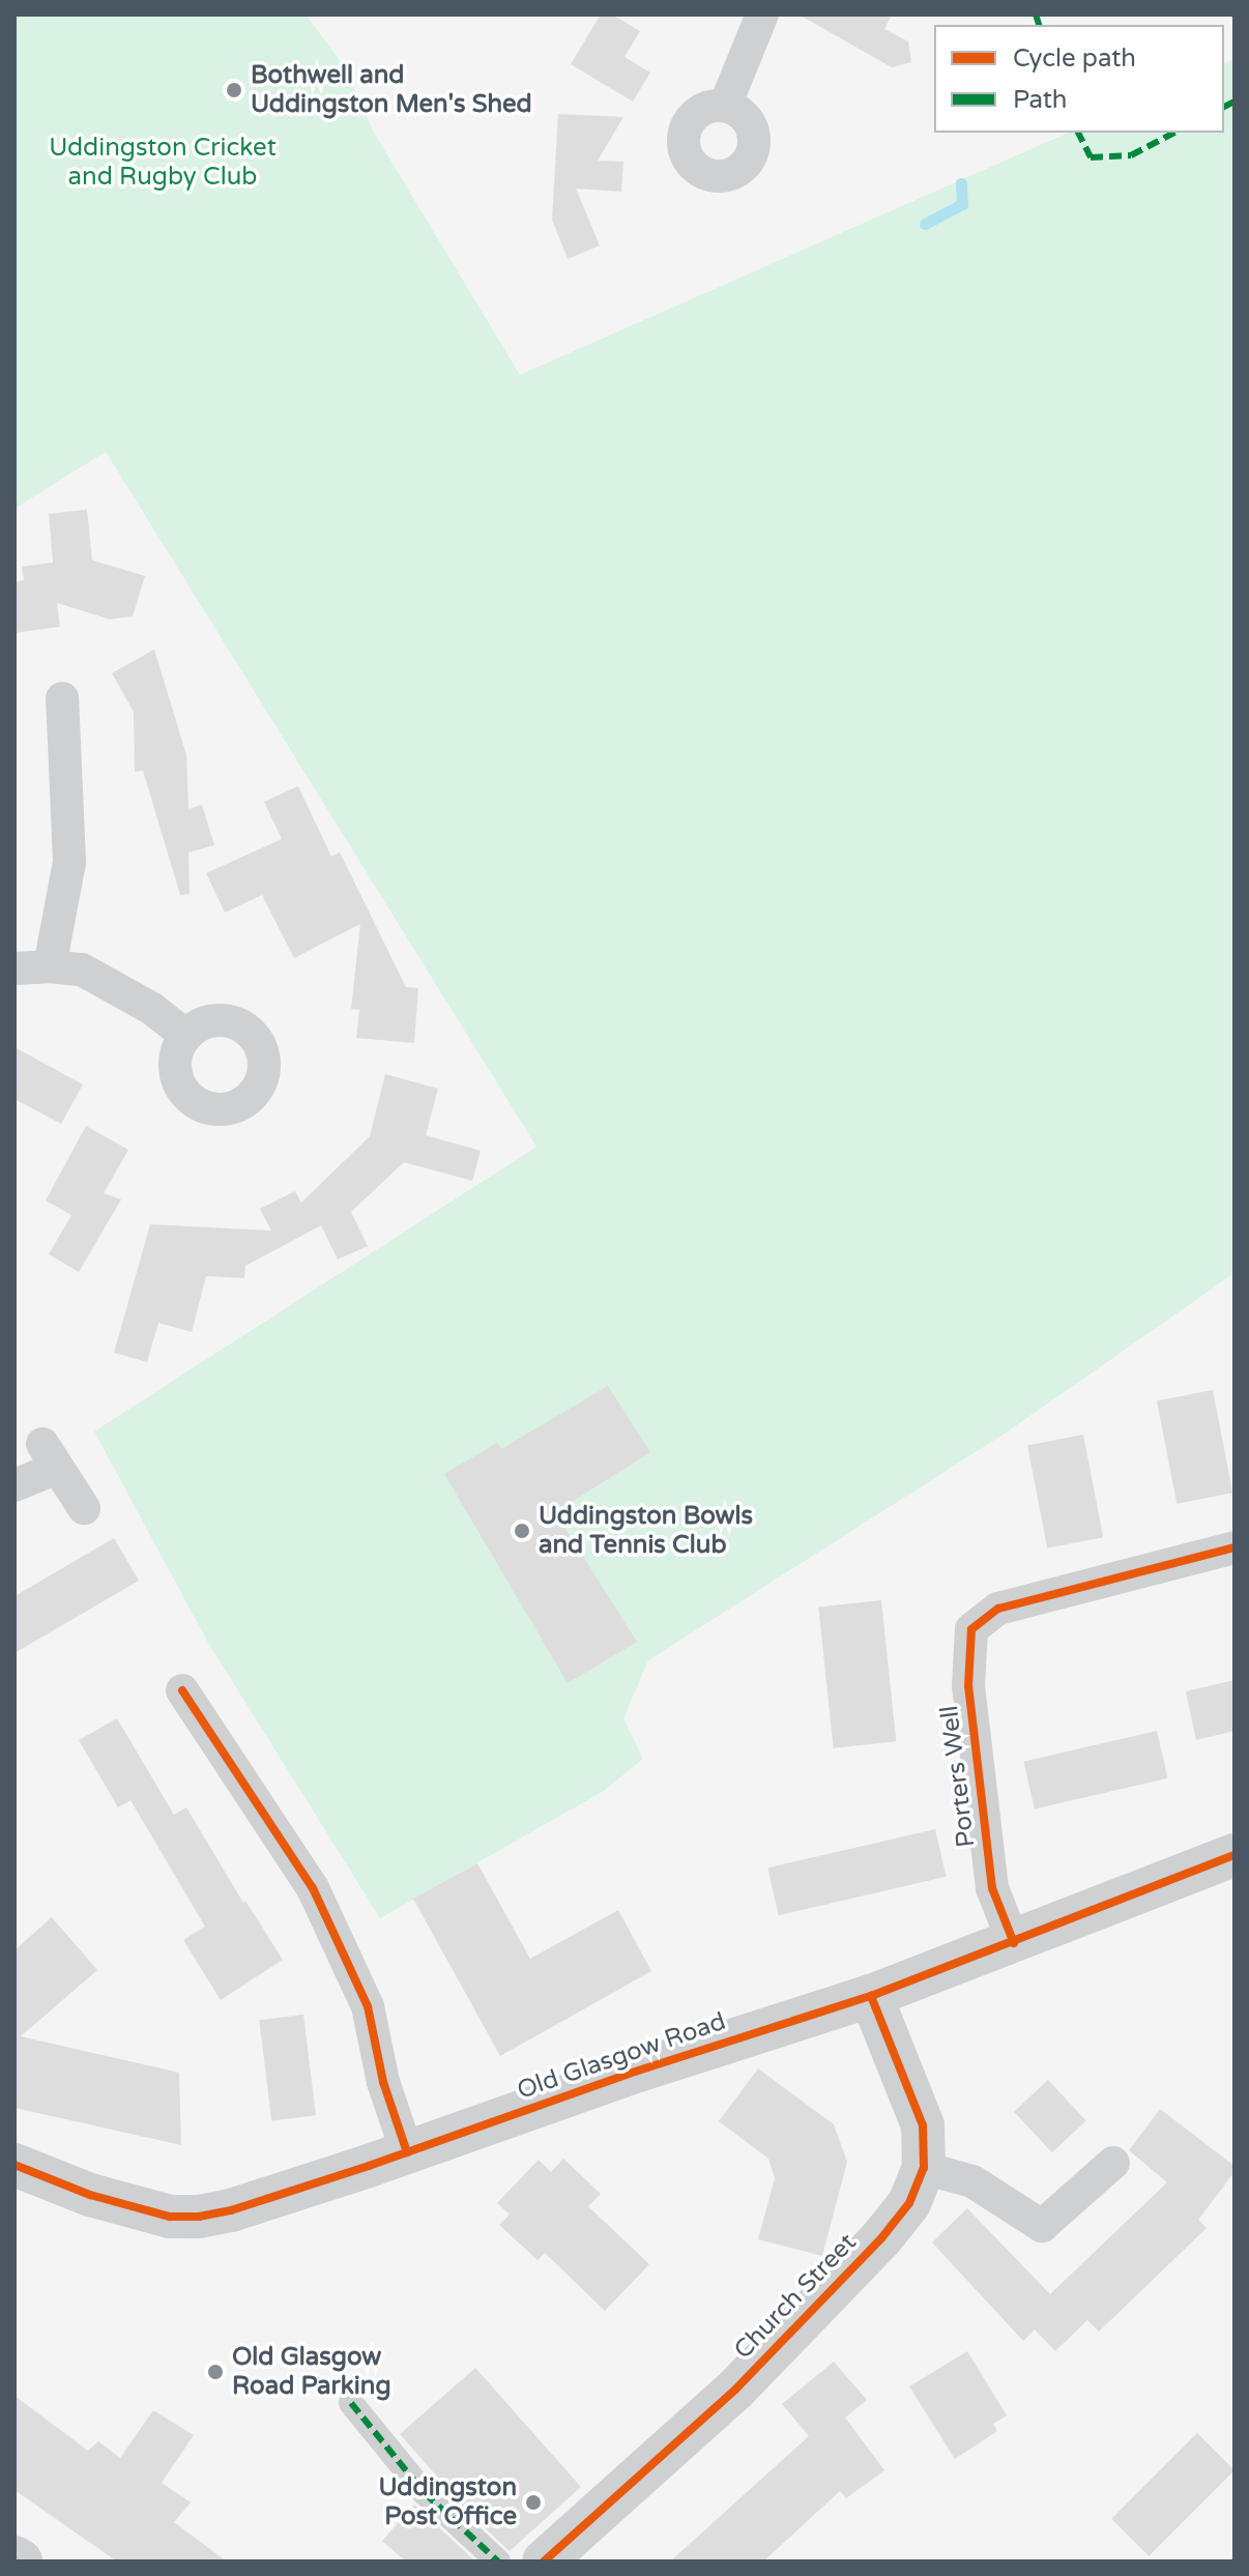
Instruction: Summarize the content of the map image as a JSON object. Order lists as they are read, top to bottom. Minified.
{"streets":{"street":["Porters Well","Old Glasgow Road","Church Street"]},"crossings":[["Porters Well","Old Glasgow Road"],["Old Glasgow Road","Church Street"]],"parks":["Uddingston Cricket and Rugby Club"],"places":["Bothwell and Uddingston Men's Shed","Uddingston Bowls and Tennis Club","Old Glasgow Road Parking","Uddingston Post Office"],"legend":["Cycle path","Path"]}
